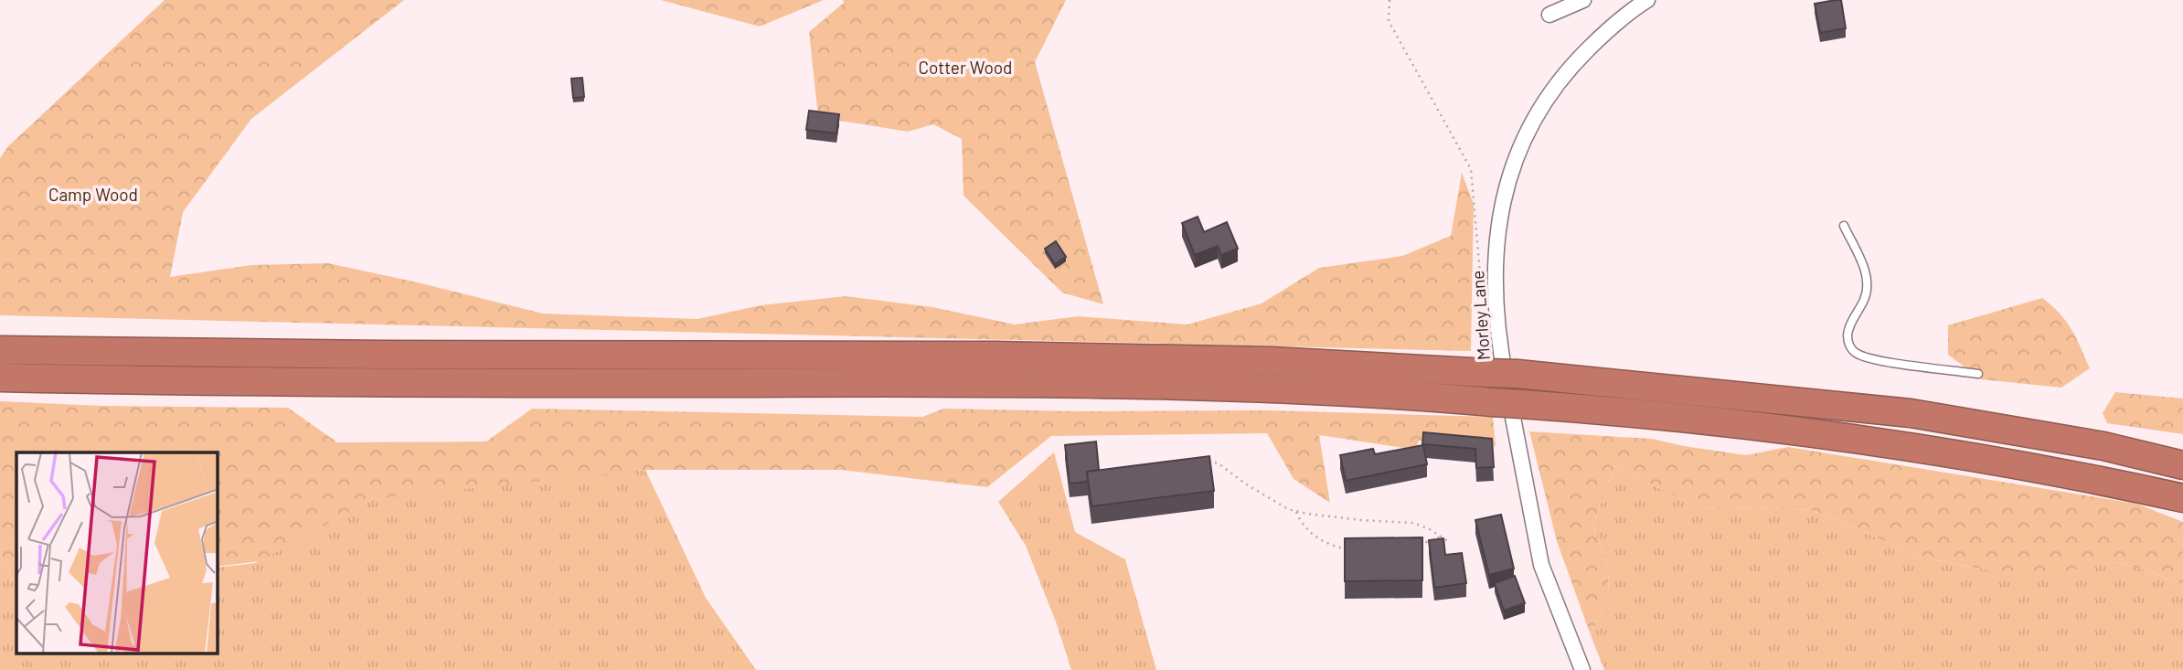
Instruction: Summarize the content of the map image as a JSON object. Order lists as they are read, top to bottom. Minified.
{"streets":{"street":["Morley Lane"]},"parks":["Cotter Wood","Camp Wood"]}
